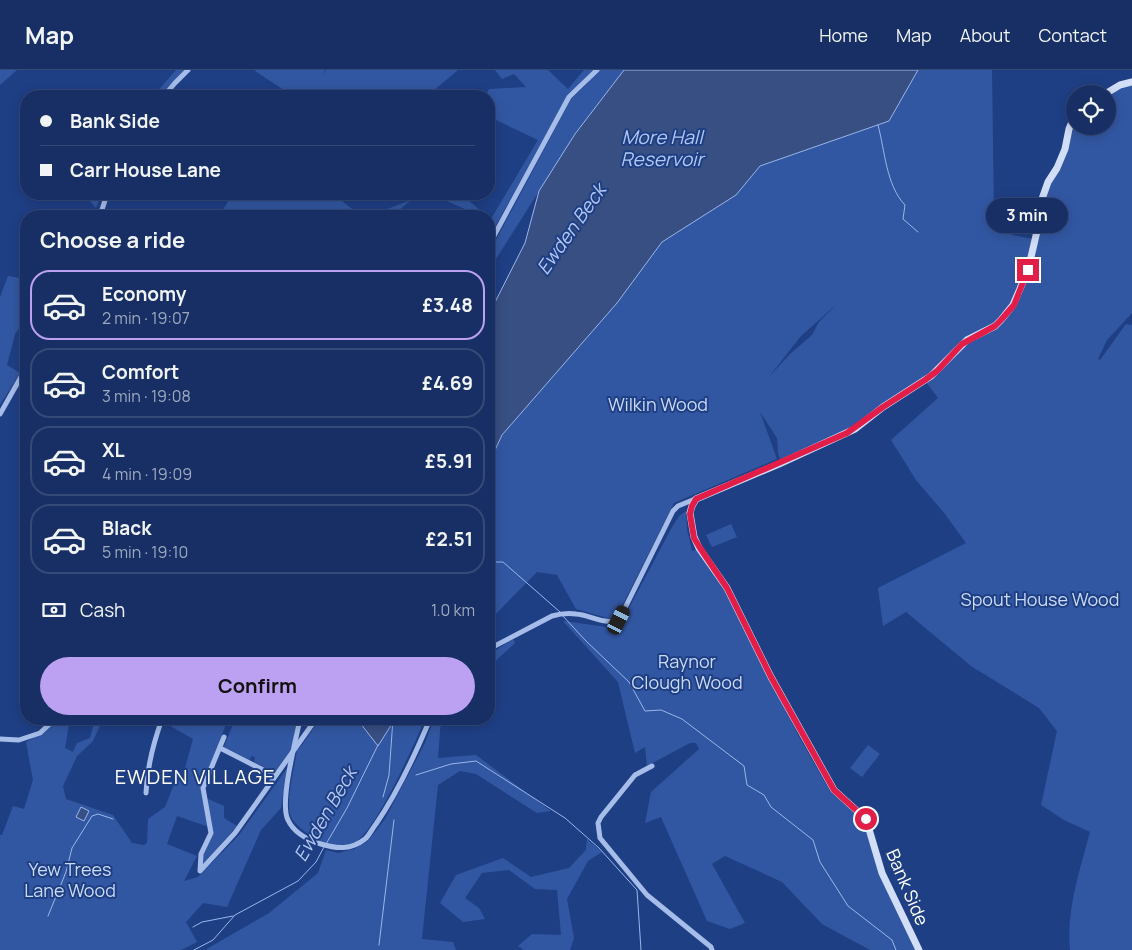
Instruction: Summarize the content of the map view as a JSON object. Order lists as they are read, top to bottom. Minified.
{"streets":{"street":["Bank Side"]},"districts":["EWDEN VILLAGE"],"water":["More Hall Reservoir","Ewden Beck"],"parks":["Wilkin Wood","Spout House Wood","Raynor Clough Wood","Yew Trees Lane Wood"],"page":{"header":"Map","nav":["Home","Map","About","Contact"],"banner":["Bank Side","Carr House Lane"],"bubble":"3 min","heading":"Choose a ride","list":[{"name":"Economy","note":"2 min · 19:07","value":"£3.48"},{"name":"Comfort","note":"3 min · 19:08","value":"£4.69"},{"name":"XL","note":"4 min · 19:09","value":"£5.91"},{"name":"Black","note":"5 min · 19:10","value":"£2.51"}],"pay":["Cash","1.0 km"],"buttons":"Confirm"}}
